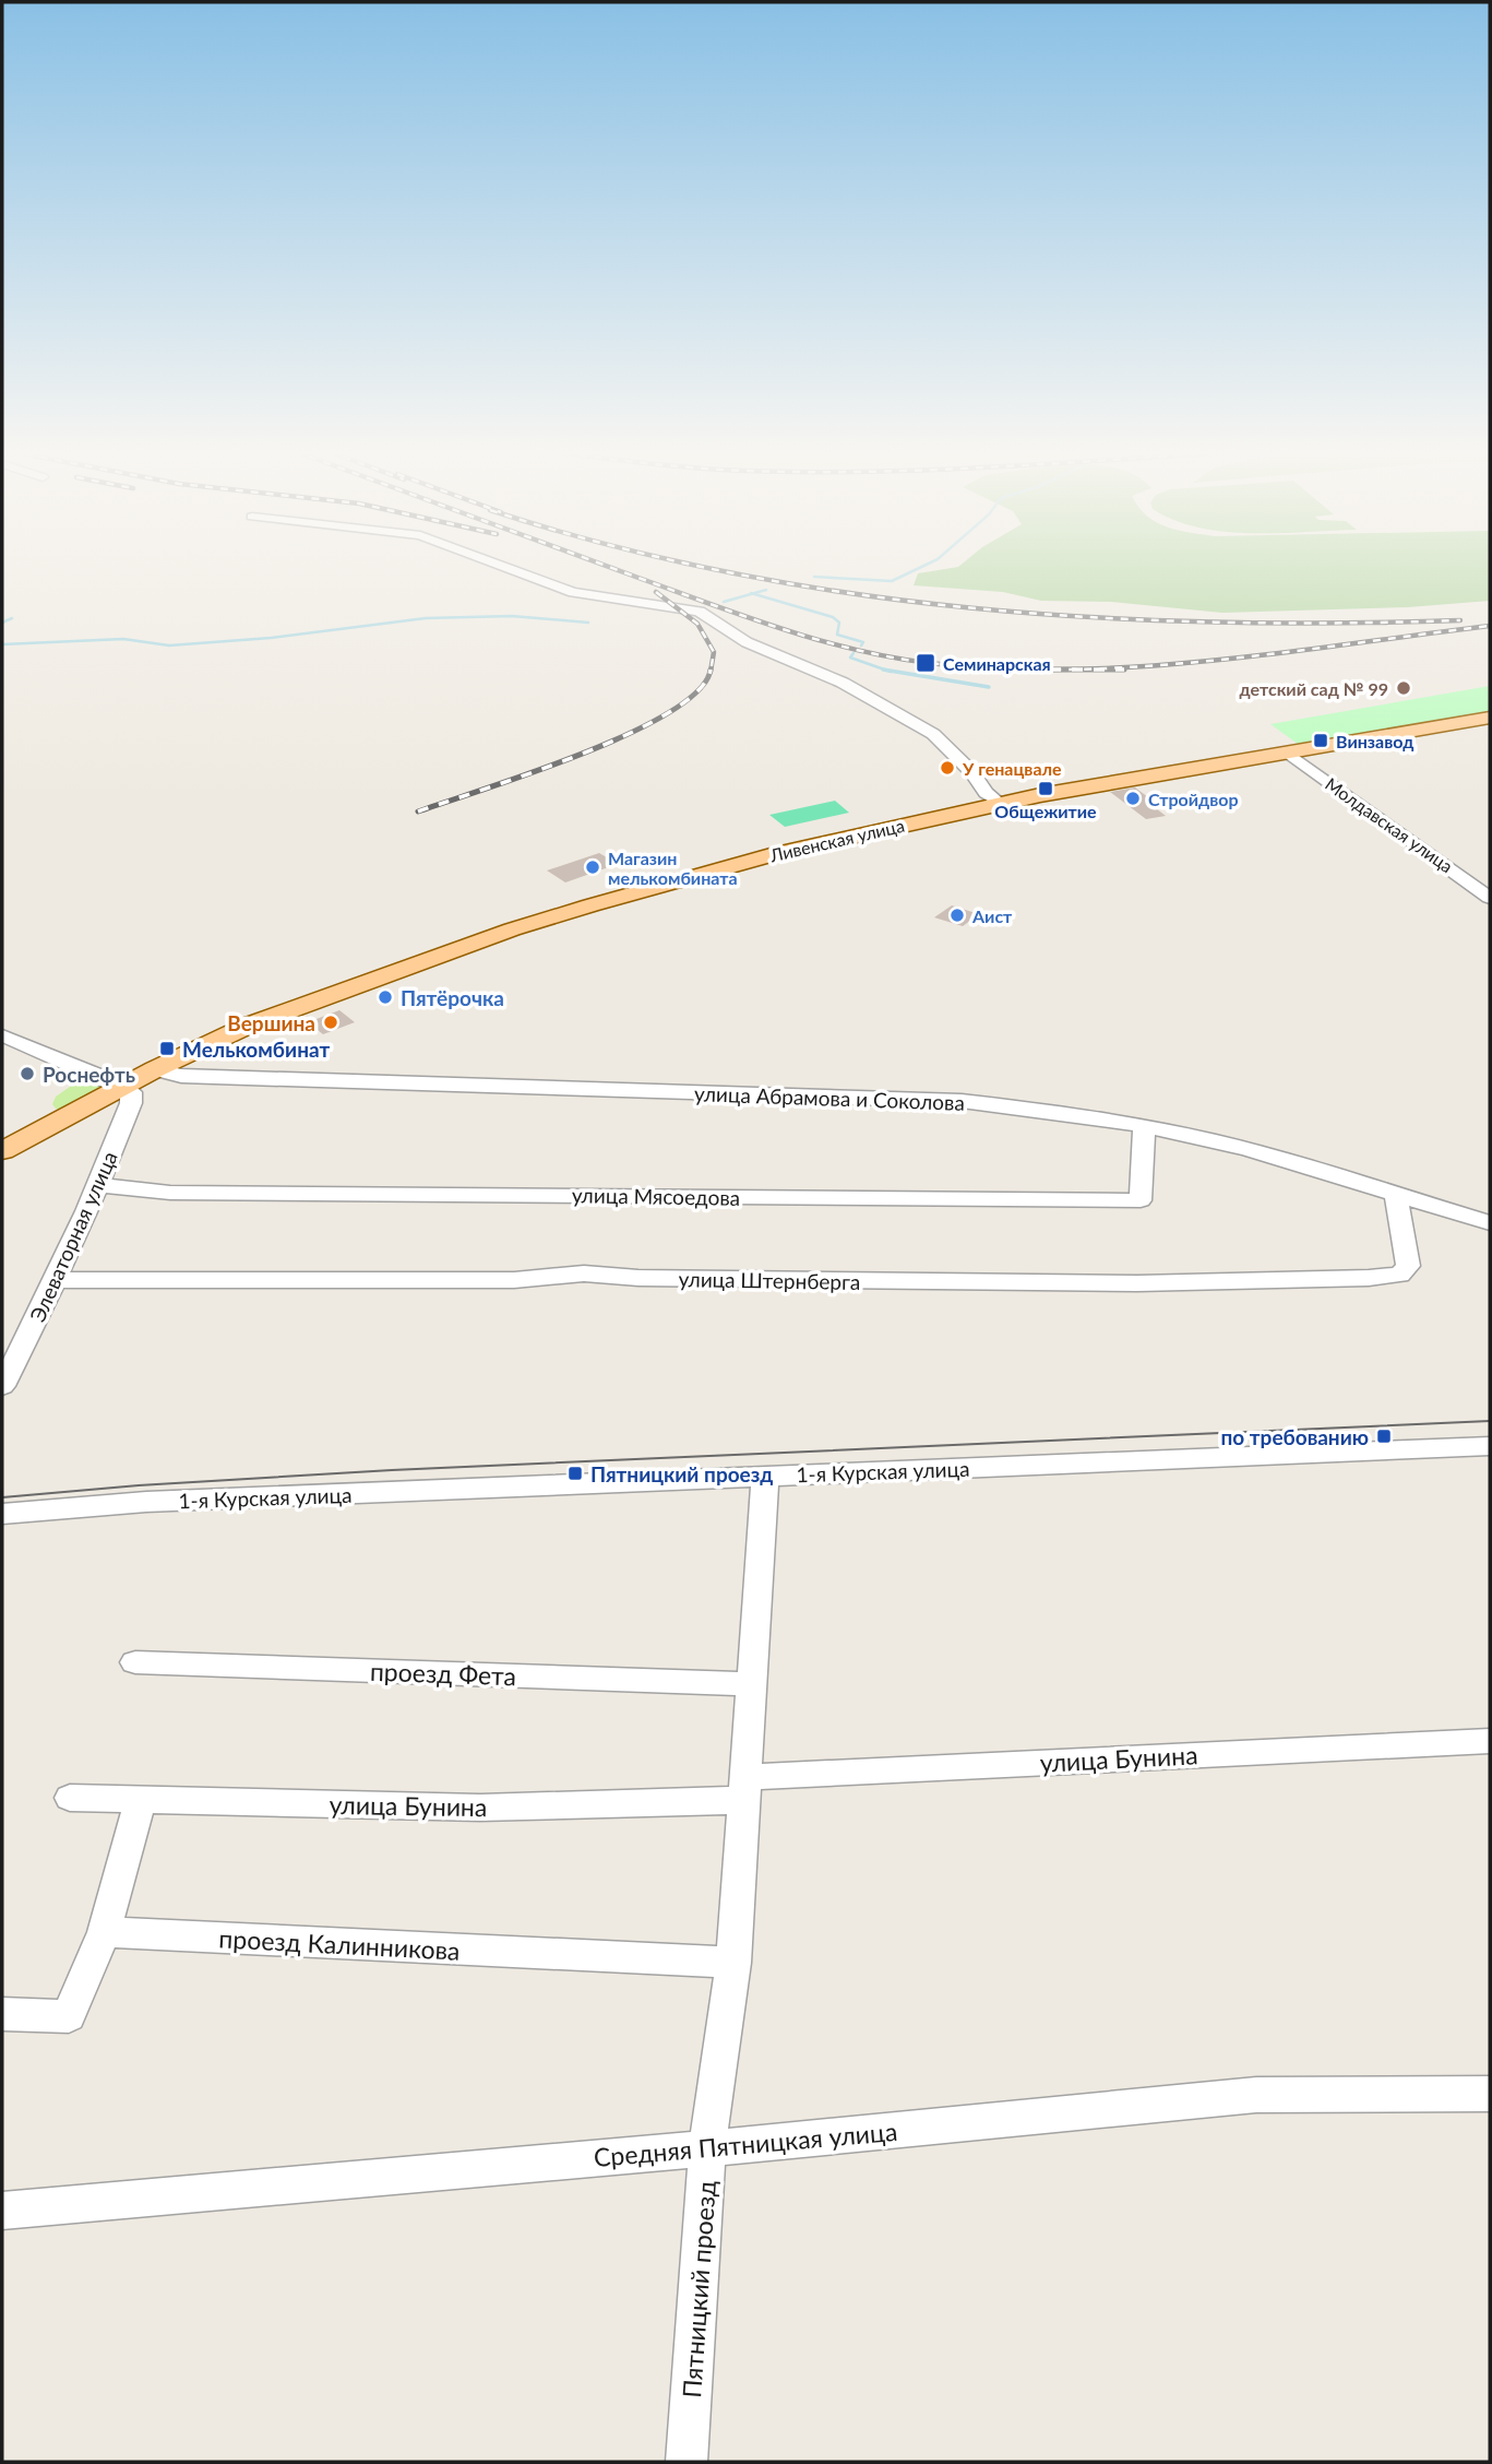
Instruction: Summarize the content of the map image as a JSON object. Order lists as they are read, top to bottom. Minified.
{"streets":{"main road":["Ливенская улица"],"street":["Молдавская улица","улица Абрамова и Соколова","улица Мясоедова","Элеваторная улица","улица Штернберга","1-я Курская улица","проезд Фета","улица Бунина","проезд Калинникова","Средняя Пятницкая улица","Пятницкий проезд"]},"crossings":[["Молдавская улица","Ливенская улица"],["Ливенская улица","улица Абрамова и Соколова"],["Ливенская улица","Элеваторная улица"],["улица Абрамова и Соколова","улица Мясоедова"],["улица Абрамова и Соколова","улица Штернберга"],["улица Мясоедова","Элеваторная улица"],["Элеваторная улица","улица Штернберга"],["1-я Курская улица","Пятницкий проезд"],["проезд Фета","Пятницкий проезд"],["улица Бунина","Пятницкий проезд"],["проезд Калинникова","Пятницкий проезд"],["Средняя Пятницкая улица","Пятницкий проезд"]],"places":{"transit":["Семинарская","Винзавод","Общежитие","Мелькомбинат","по требованию","Пятницкий проезд"],"other":["детский сад № 99","У генацвале","Стройдвор","Магазин мелькомбината","Аист","Пятёрочка","Вершина","Роснефть"]}}
